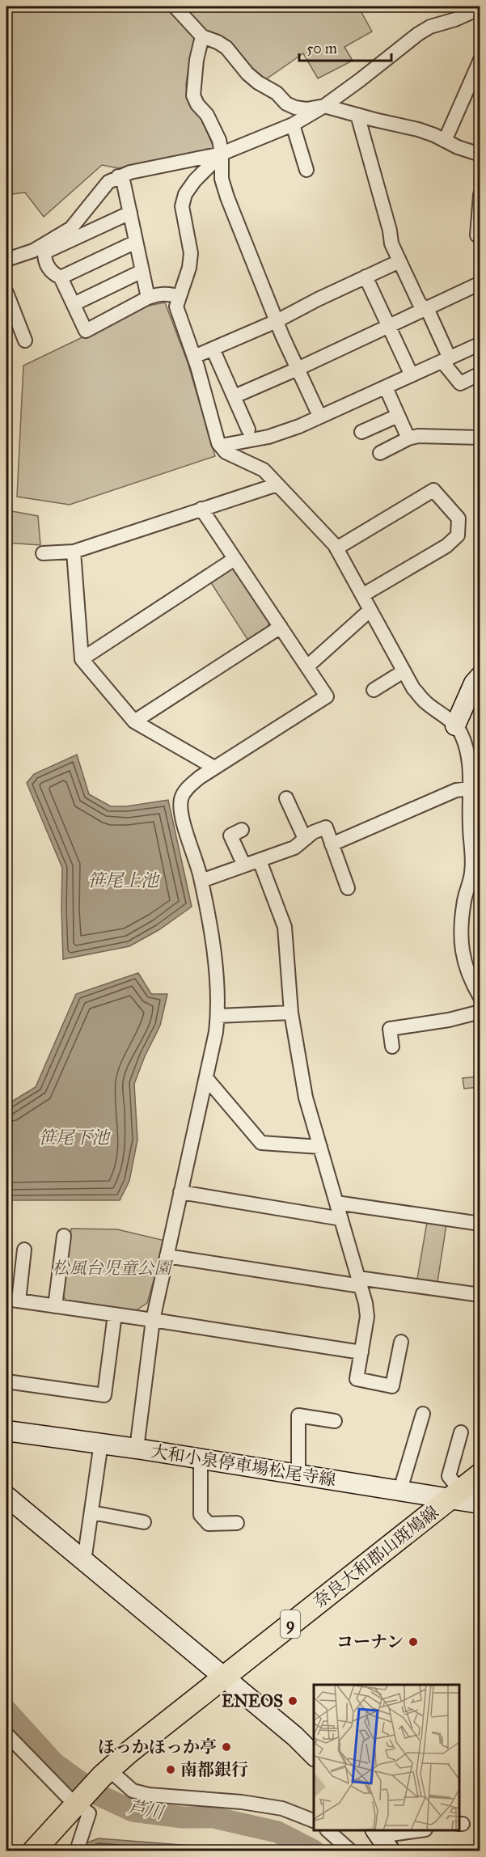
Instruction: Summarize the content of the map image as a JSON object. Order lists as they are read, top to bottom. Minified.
{"streets":{"main road":["大和小泉停車場松尾寺線","奈良大和郡山斑鳩線","9"]},"crossings":[["大和小泉停車場松尾寺線","奈良大和郡山斑鳩線"]],"water":["笹尾上池","笹尾下池","芦川"],"parks":["松風台児童公園"],"places":["コーナン","ENEOS","ほっかほっか亭","南都銀行"],"scale_bar":"50 m"}
